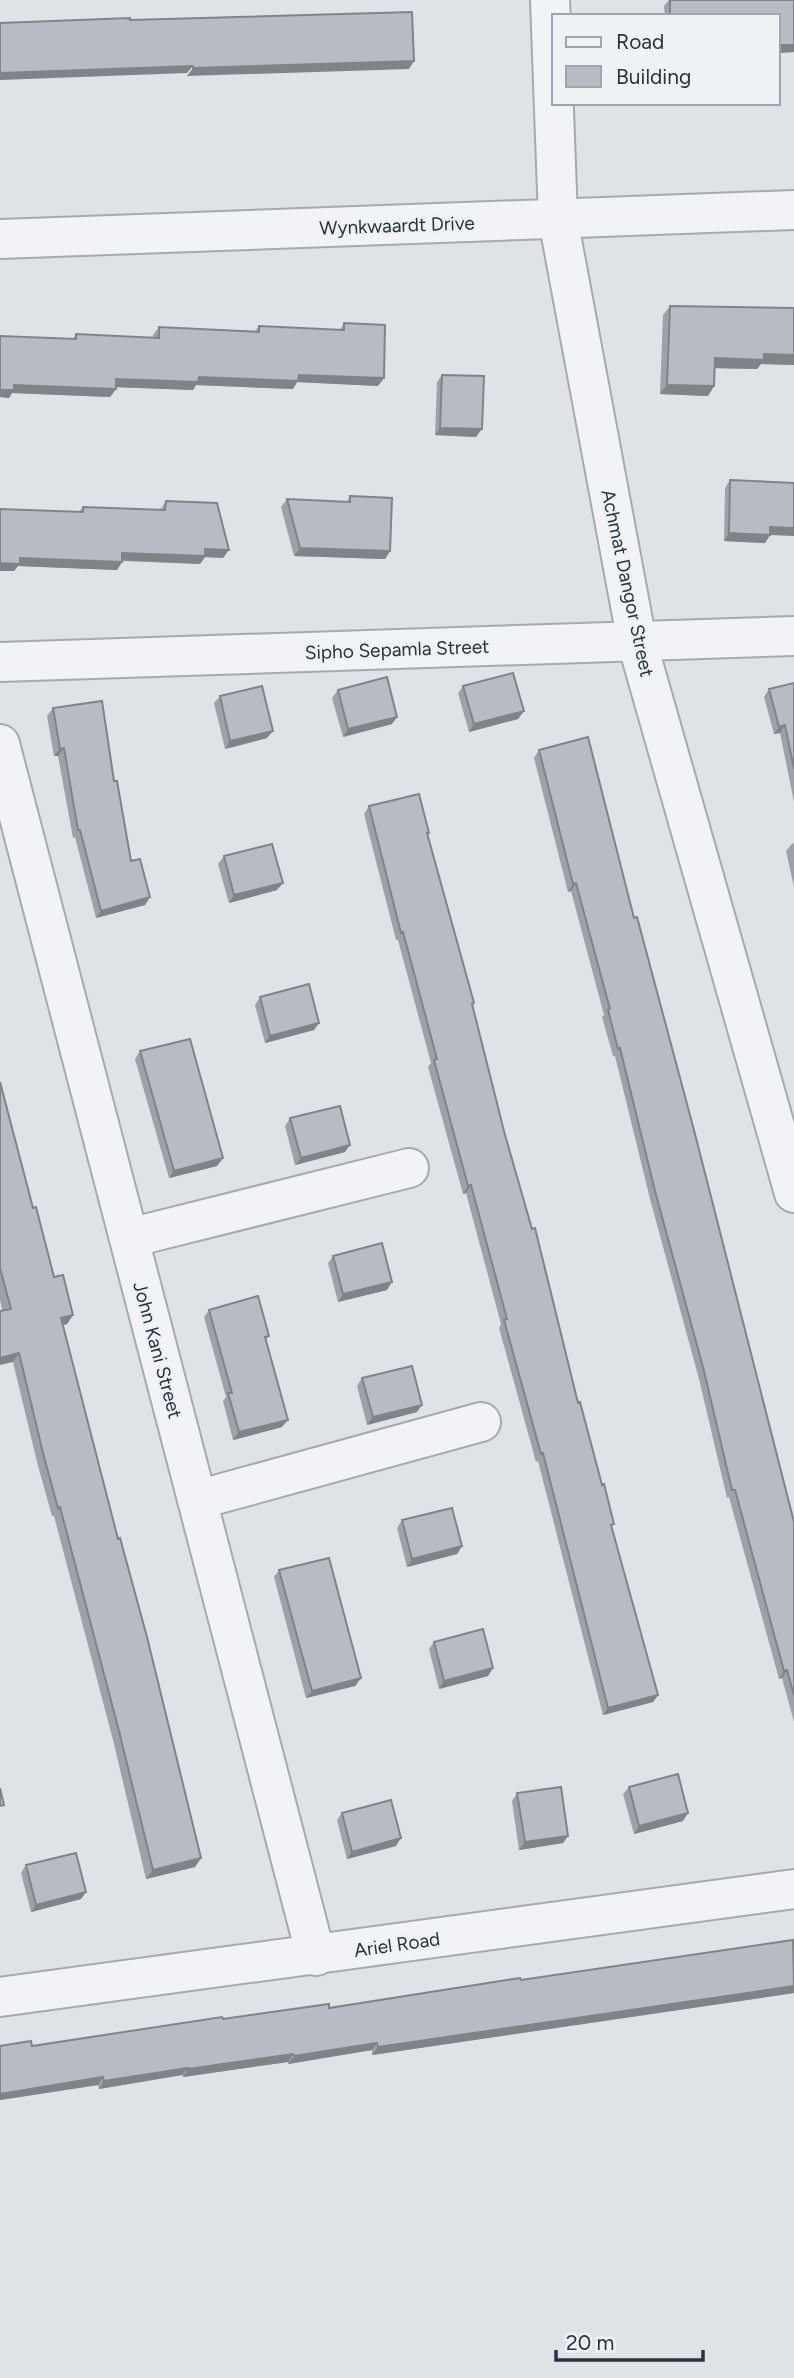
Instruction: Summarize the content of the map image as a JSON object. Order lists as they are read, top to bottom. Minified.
{"streets":{"street":["Wynkwaardt Drive","Achmat Dangor Street","Sipho Sepamla Street","John Kani Street","Ariel Road"]},"crossings":[["Wynkwaardt Drive","Achmat Dangor Street"],["Achmat Dangor Street","Sipho Sepamla Street"],["John Kani Street","Ariel Road"]],"legend":["Road","Building"],"scale_bar":"20 m"}
